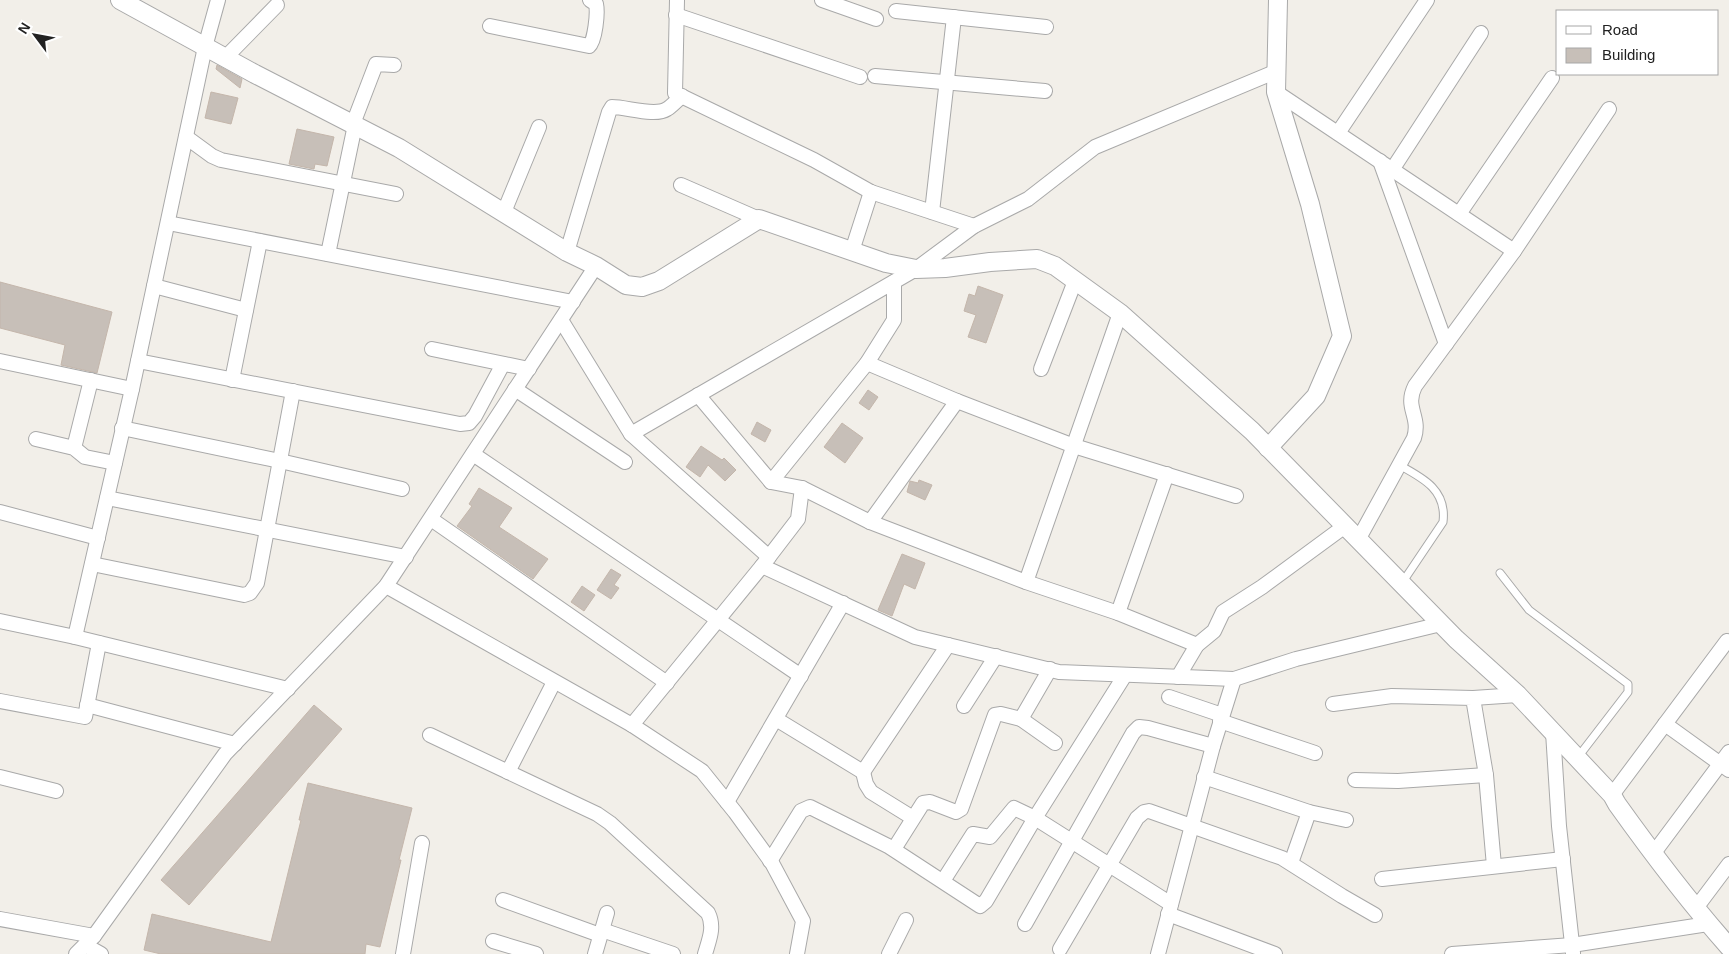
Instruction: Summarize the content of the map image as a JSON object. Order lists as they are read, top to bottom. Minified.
{"legend":["Road","Building"],"north":"top left"}
